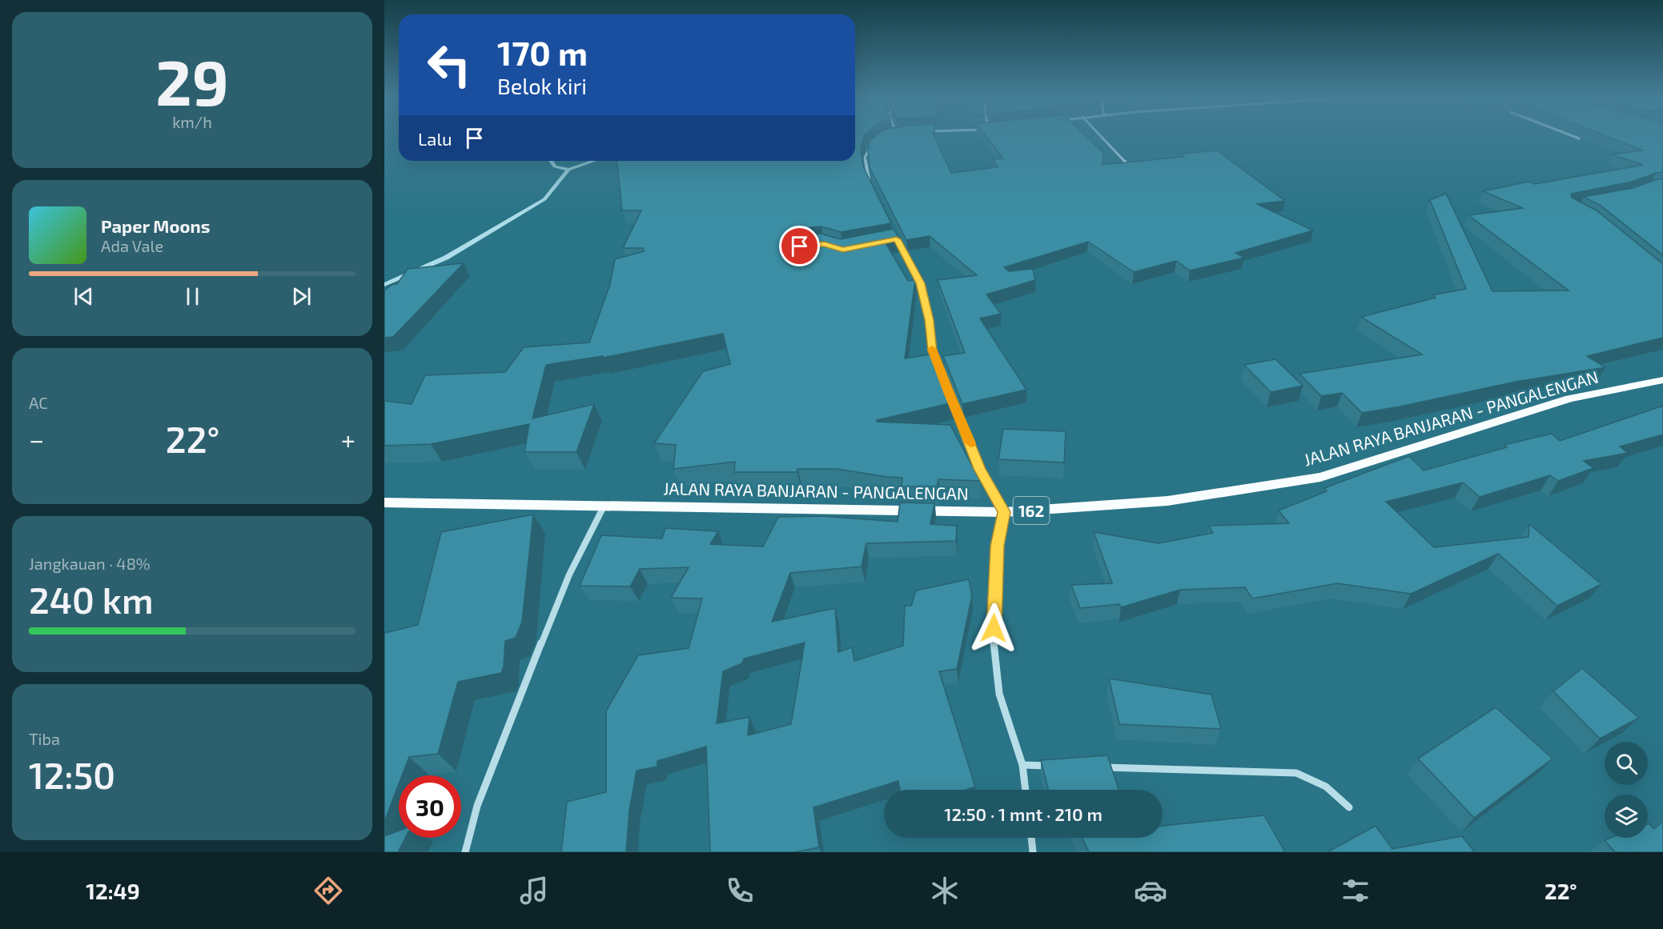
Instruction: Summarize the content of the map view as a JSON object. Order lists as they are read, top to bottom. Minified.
{"streets":{"main road":["JALAN RAYA BANJARAN - PANGALENGAN","162"]},"page":{"tile":[["29","km/h"],"AC",["Jangkauan · 48%","240 km"],["Tiba","12:50"]],"turn":["170 m","Belok kiri"],"then":"Lalu","song":["Paper Moons","Ada Vale"],"heat":["−","22°","+"],"limit":"30","trip":"12:50 · 1 mnt · 210 m","tabs":["12:49","22°"]}}
